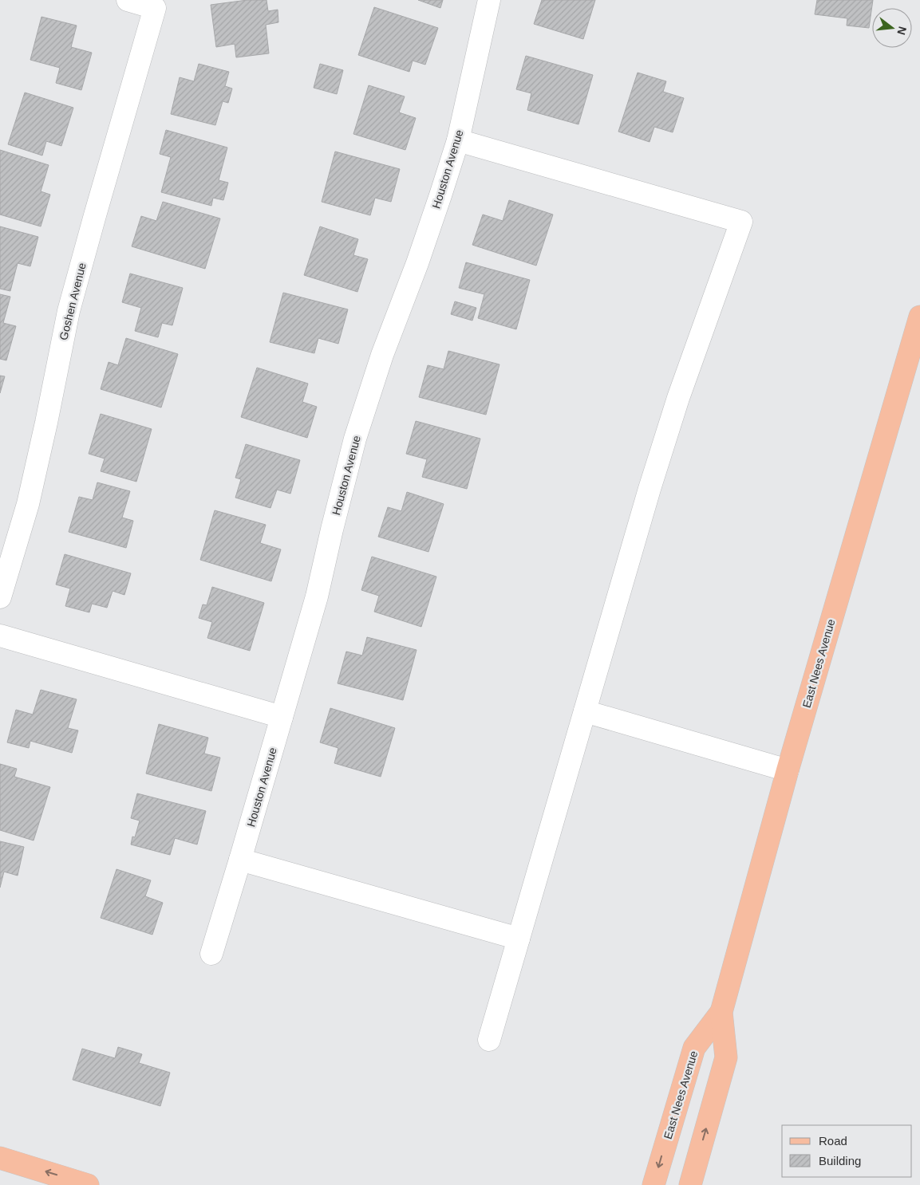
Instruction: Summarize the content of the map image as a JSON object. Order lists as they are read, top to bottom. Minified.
{"streets":{"main road":["East Nees Avenue"],"street":["Houston Avenue","Goshen Avenue"]},"legend":["Road","Building"],"north":"right"}
